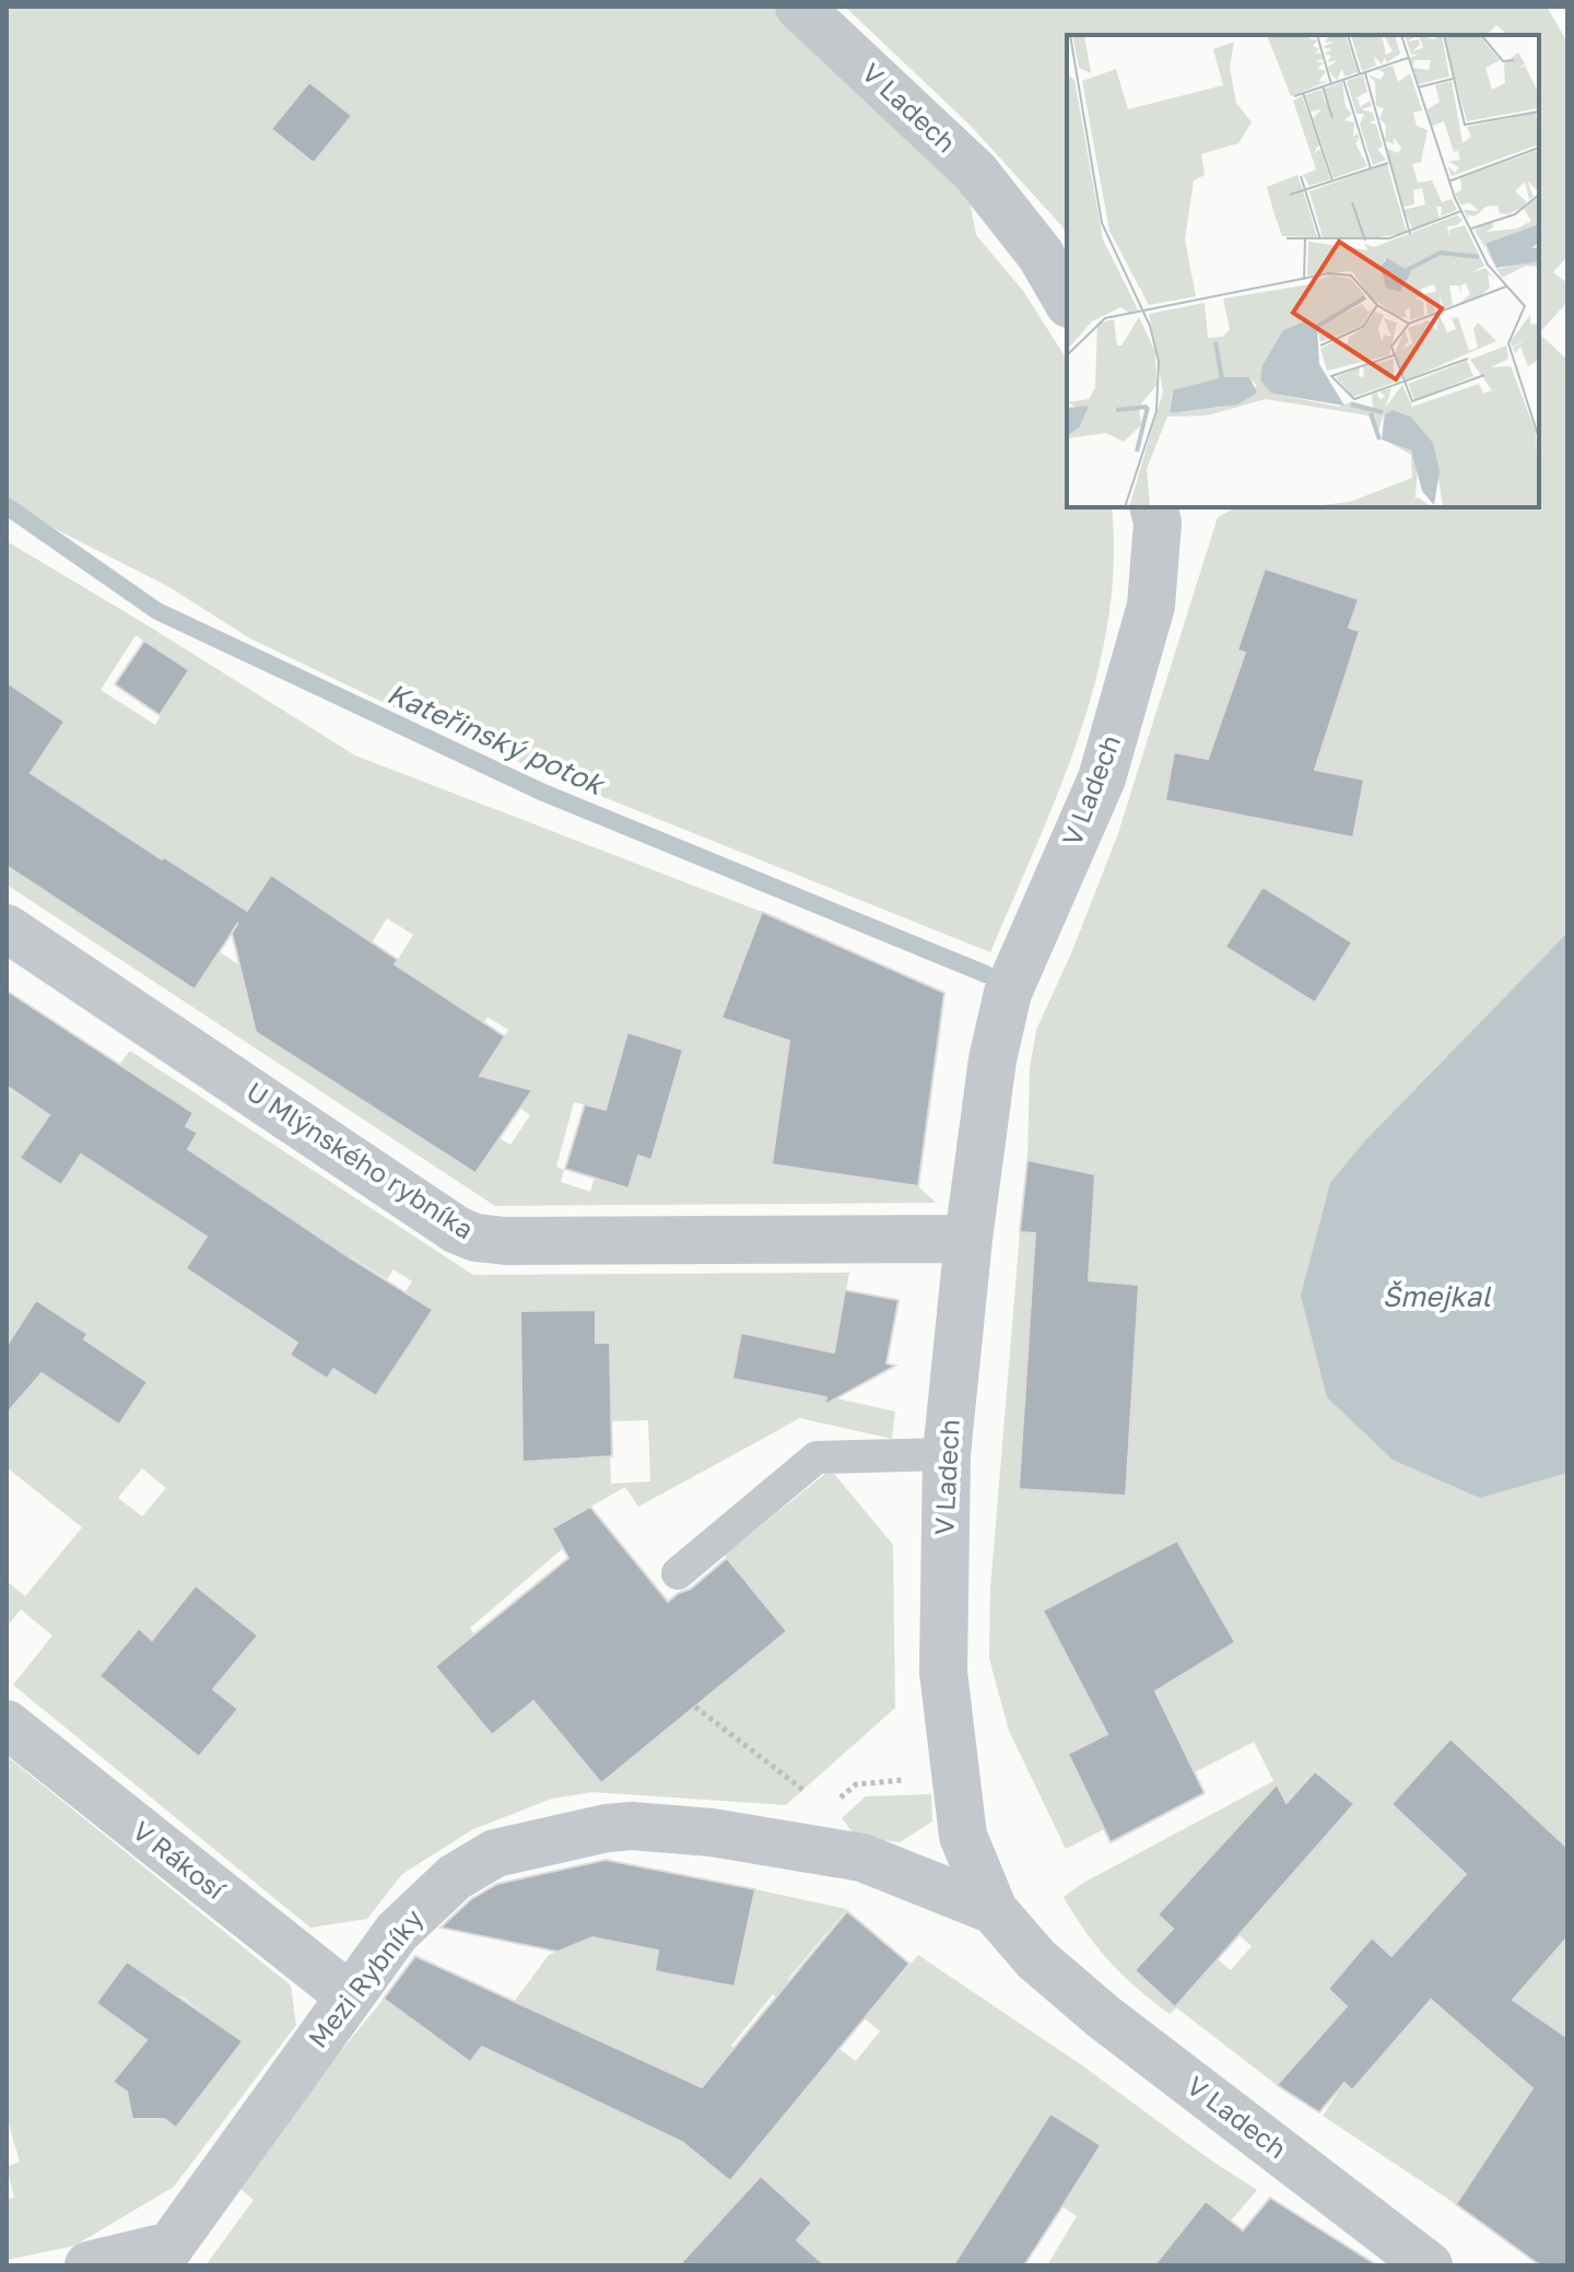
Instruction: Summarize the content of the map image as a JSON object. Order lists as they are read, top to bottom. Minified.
{"streets":{"street":["V Ladech","U Mlýnského rybníka","V Rákosí","Mezi Rybníky"]},"crossings":[["V Ladech","U Mlýnského rybníka"],["V Ladech","Mezi Rybníky"],["V Rákosí","Mezi Rybníky"]],"water":["Kateřinský potok","Šmejkal"]}
